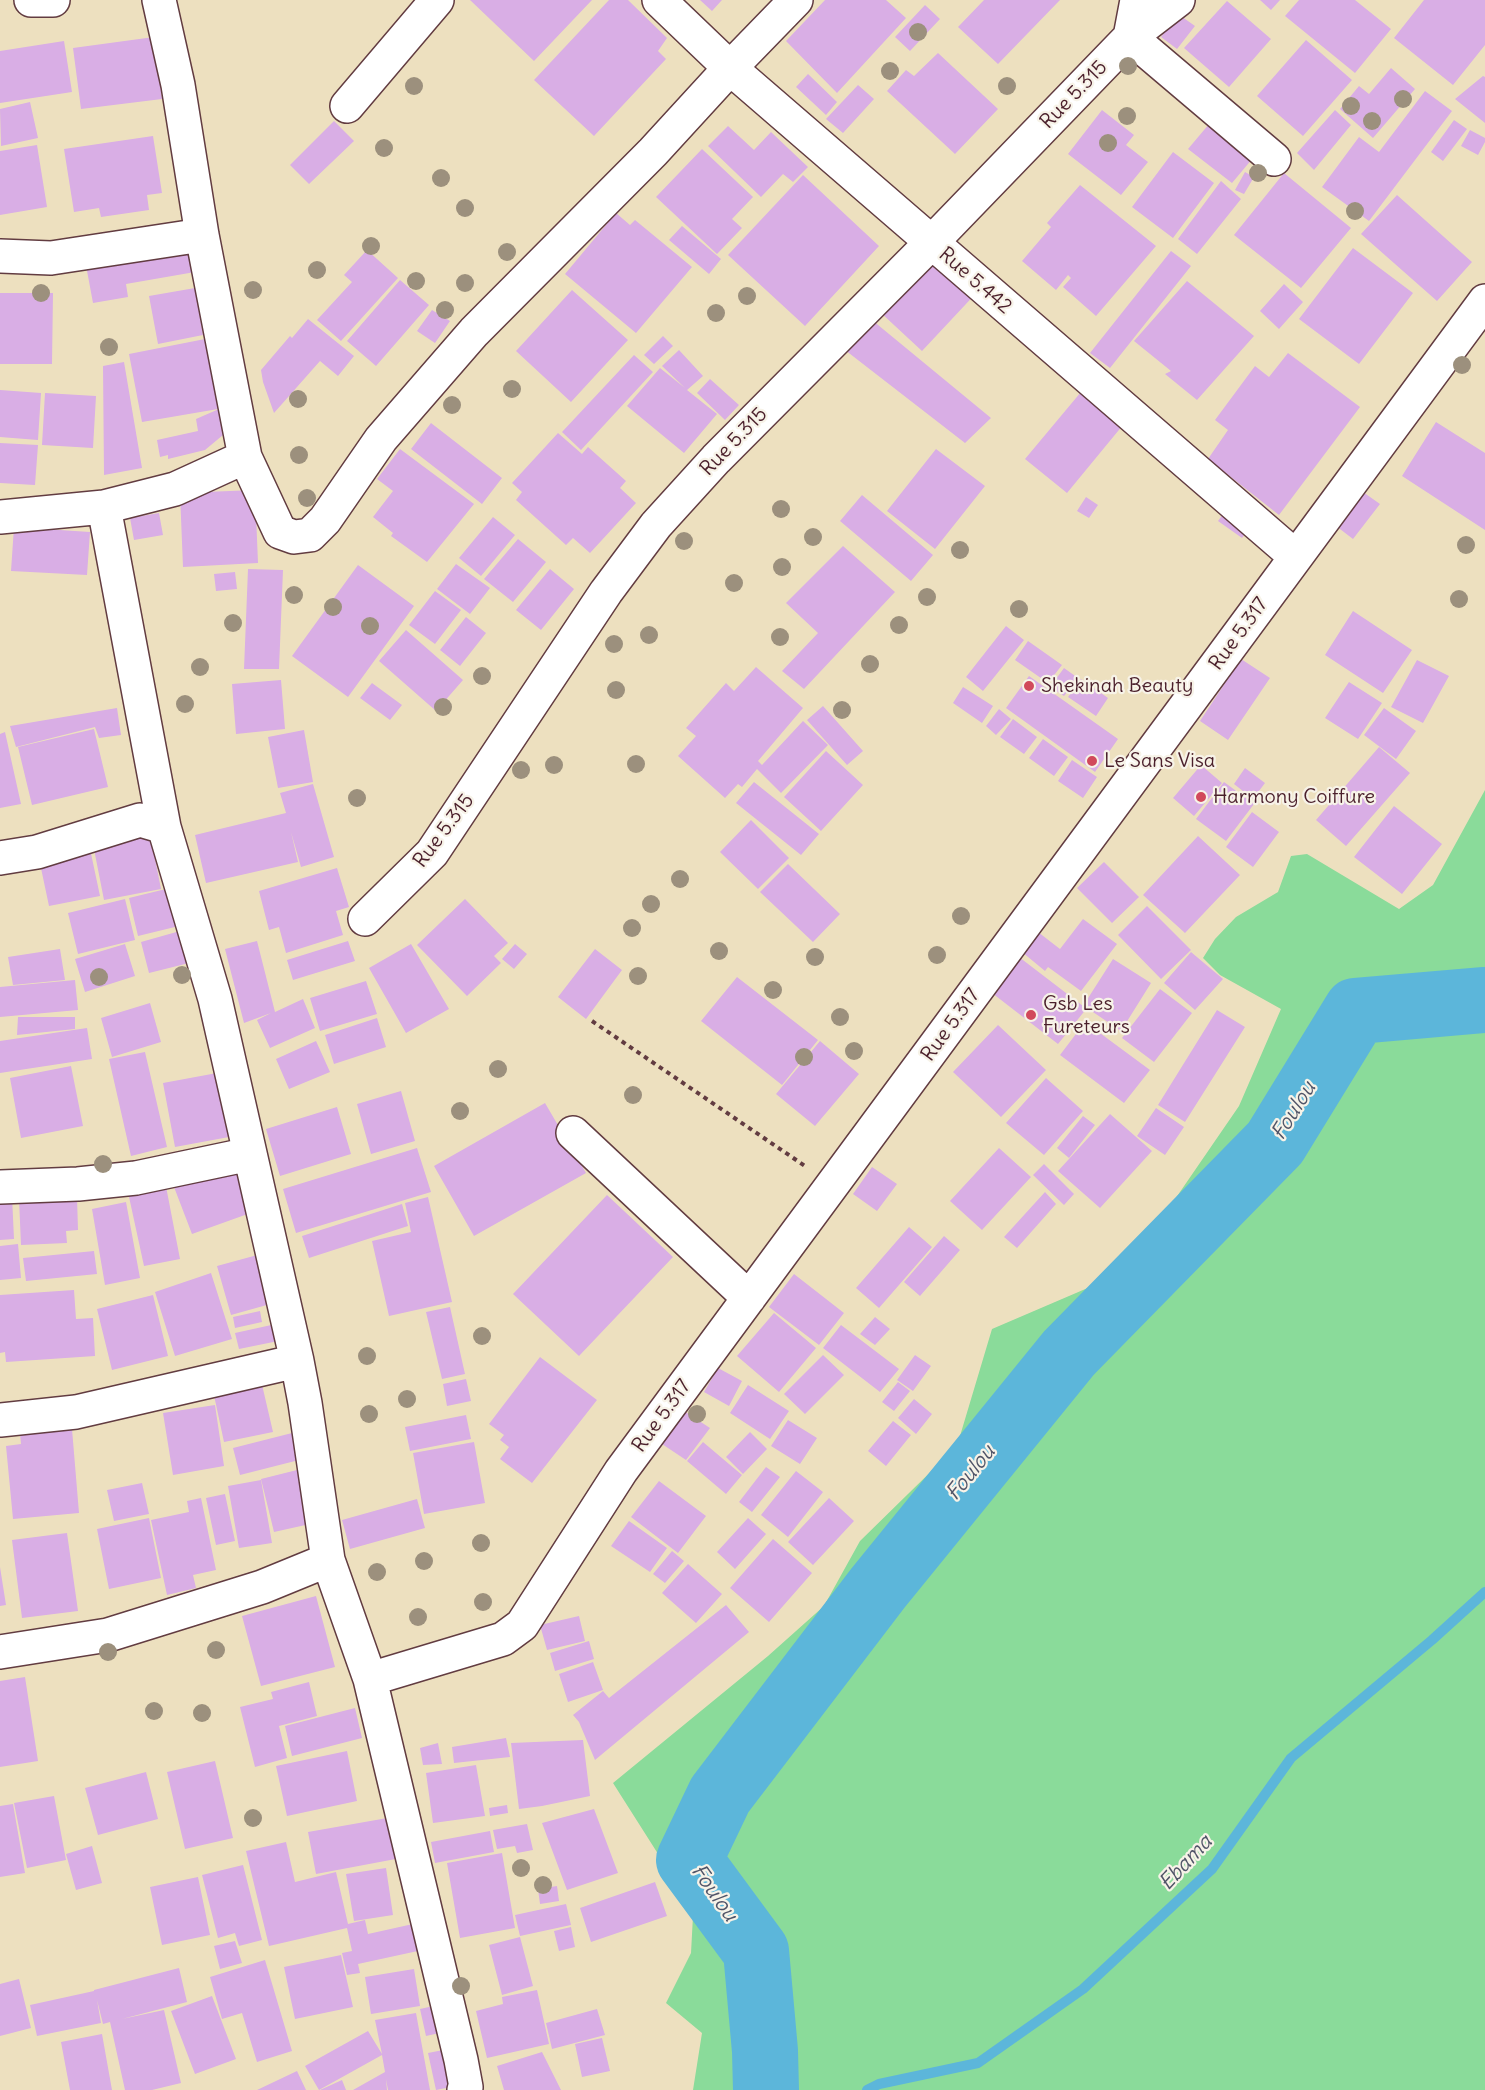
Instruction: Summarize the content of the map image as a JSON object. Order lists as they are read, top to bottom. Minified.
{"streets":{"street":["Rue 5.315","Rue 5.442","Rue 5.317"]},"crossings":[["Rue 5.315","Rue 5.442"],["Rue 5.442","Rue 5.317"]],"water":["Foulou","Ebama"],"places":["Shekinah Beauty","Le Sans Visa","Harmony Coiffure","Gsb Les Fureteurs"]}
